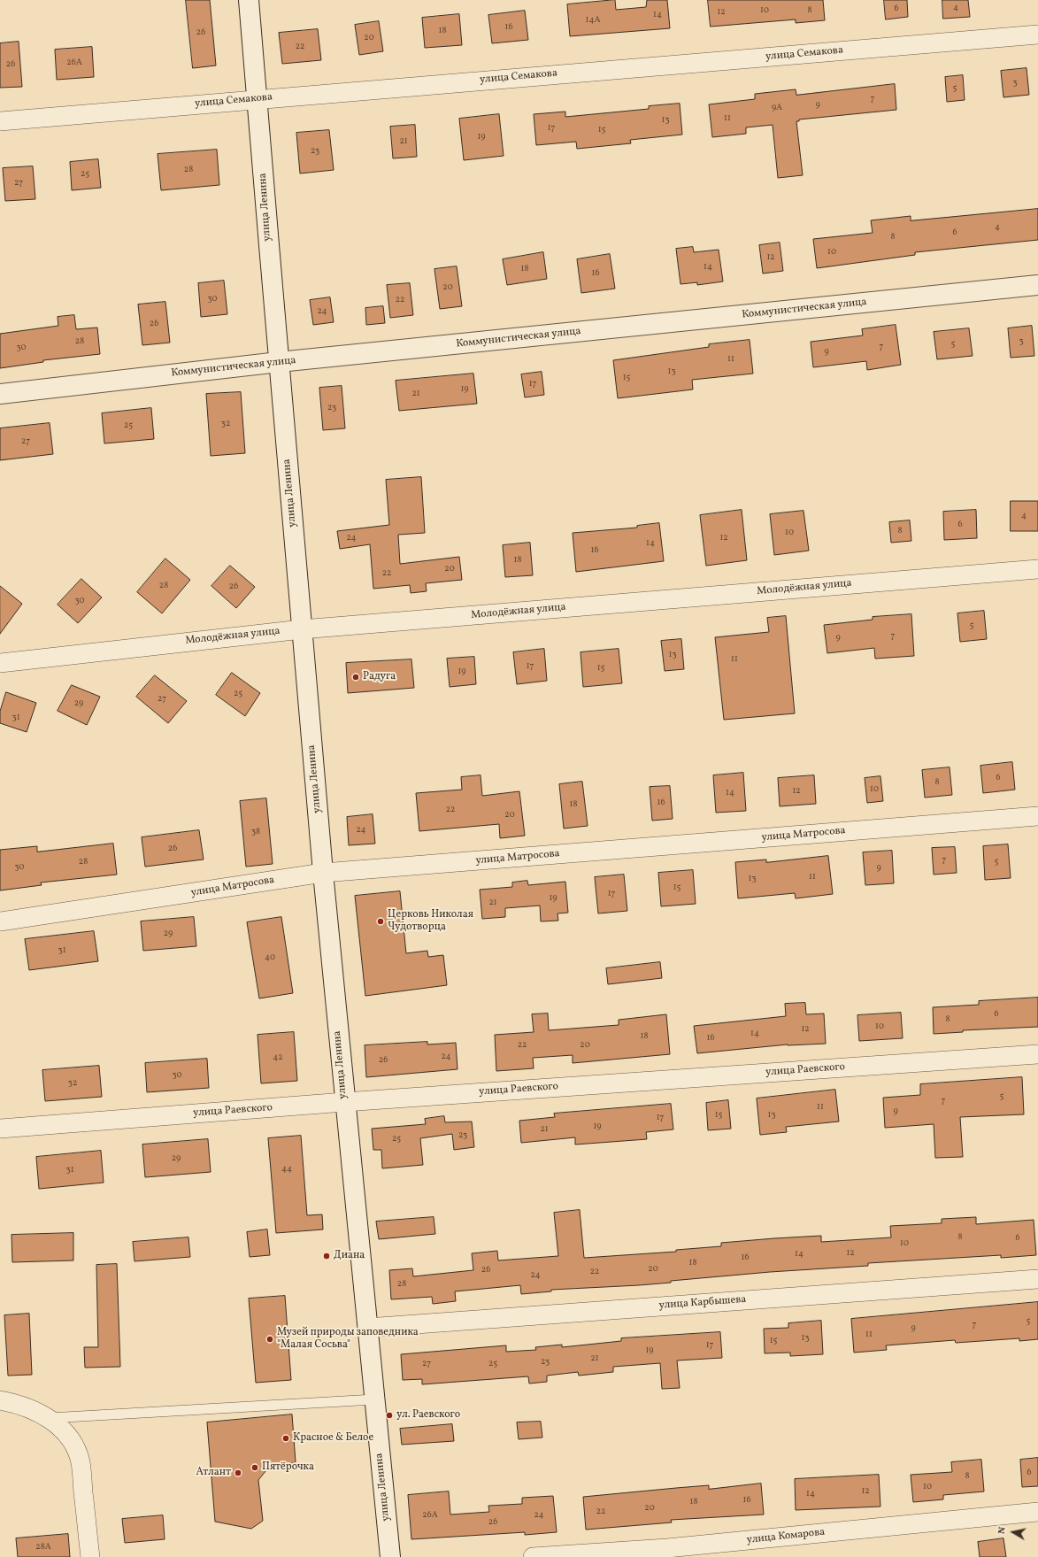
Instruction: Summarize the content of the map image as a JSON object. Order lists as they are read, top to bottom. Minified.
{"streets":{"main road":["улица Ленина","Коммунистическая улица"],"street":["улица Семакова","Молодёжная улица","улица Матросова","улица Раевского","улица Карбышева","улица Комарова"]},"crossings":[["улица Семакова","улица Ленина"],["улица Ленина","Коммунистическая улица"],["улица Ленина","Молодёжная улица"],["улица Ленина","улица Матросова"],["улица Ленина","улица Раевского"],["улица Ленина","улица Карбышева"]],"places":["Радуга","Церковь Николая Чудотворца","Диана","Музей природы заповедника \"Малая Сосьва\"","ул. Раевского","Красное & Белое","Пятёрочка","Атлант"],"house_numbers":["4","6","10","8","12","14","14А","16","18","26","20","22","26А","26","3","5","7","9","9А","11","13","17","15","19","21","23","28","25","27","4","6","8","10","12","14","18","16","20","30","22","24","26","28","3","5","7","30","9","11","13","15","17","19","21","23","32","25","27","4","6","8","10","24","12","14","16","18","20","22","28","26","30","5","7","9","13","11","17","15","19","25","27","29","31","6","8","10","12","14","16","18","22","20","24","38","26","7","28","5","30","9","11","13","15","17","19","21","29","31","40","6","8","10","12","14","18","16","22","20","24","42","26","30","32","5","7","11","9","15","13","17","19","21","23","25","29","44","31","8","6","10","12","14","16","18","20","26","22","24","28","5","7","9","11","13","15","17","19","21","23","27","25","6","8","10","12","14","16","18","20","22","26А","24","26","28А"],"north":"left"}
